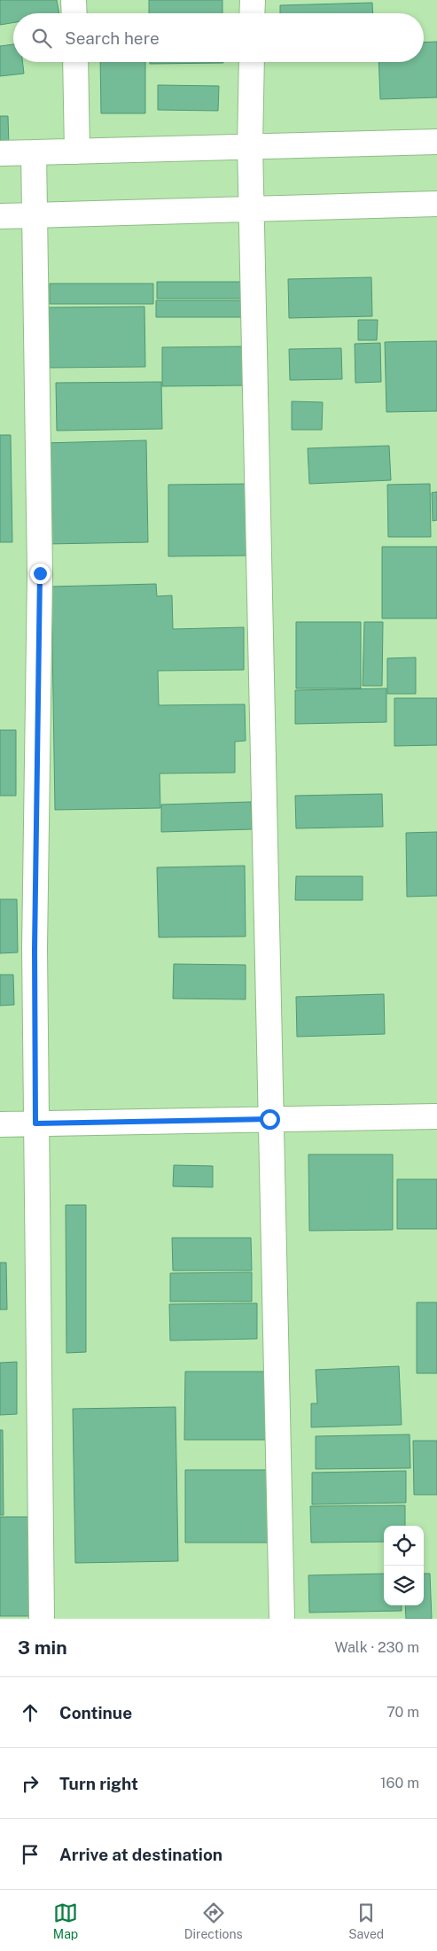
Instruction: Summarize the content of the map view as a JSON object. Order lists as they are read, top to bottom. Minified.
{"page":{"search":"Search here","heading":["3 min","Walk · 230 m"],"list":[["Continue","70 m"],["Turn right","160 m"],"Arrive at destination"],"nav":["Map","Directions","Saved"]}}
